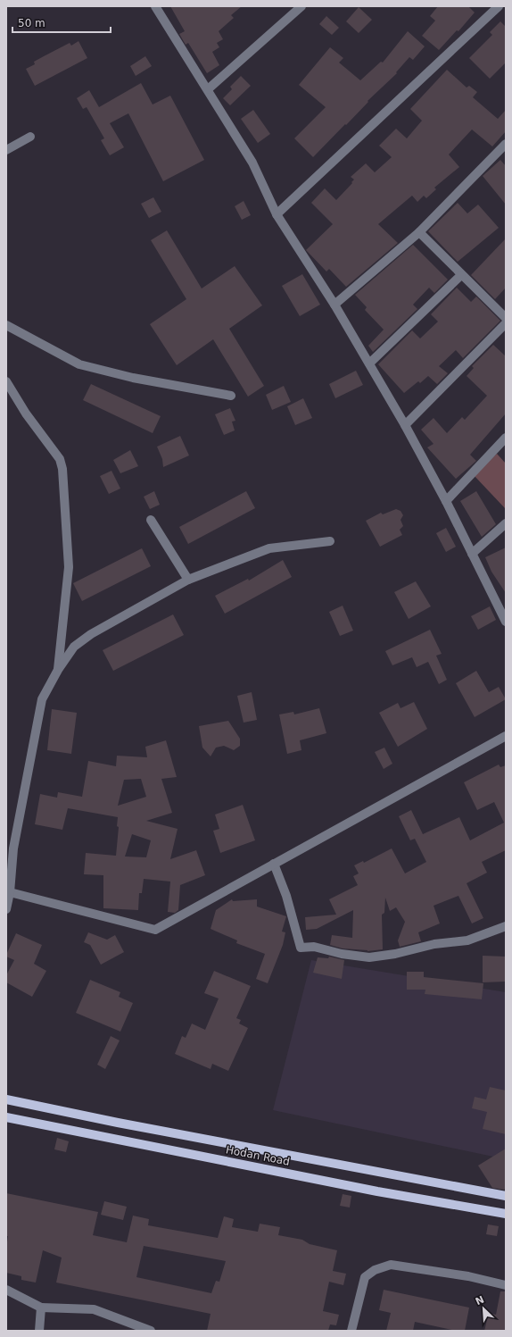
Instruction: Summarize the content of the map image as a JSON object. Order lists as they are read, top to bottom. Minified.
{"streets":{"main road":["Hodan Road"]},"scale_bar":"50 m","north":"top left"}
